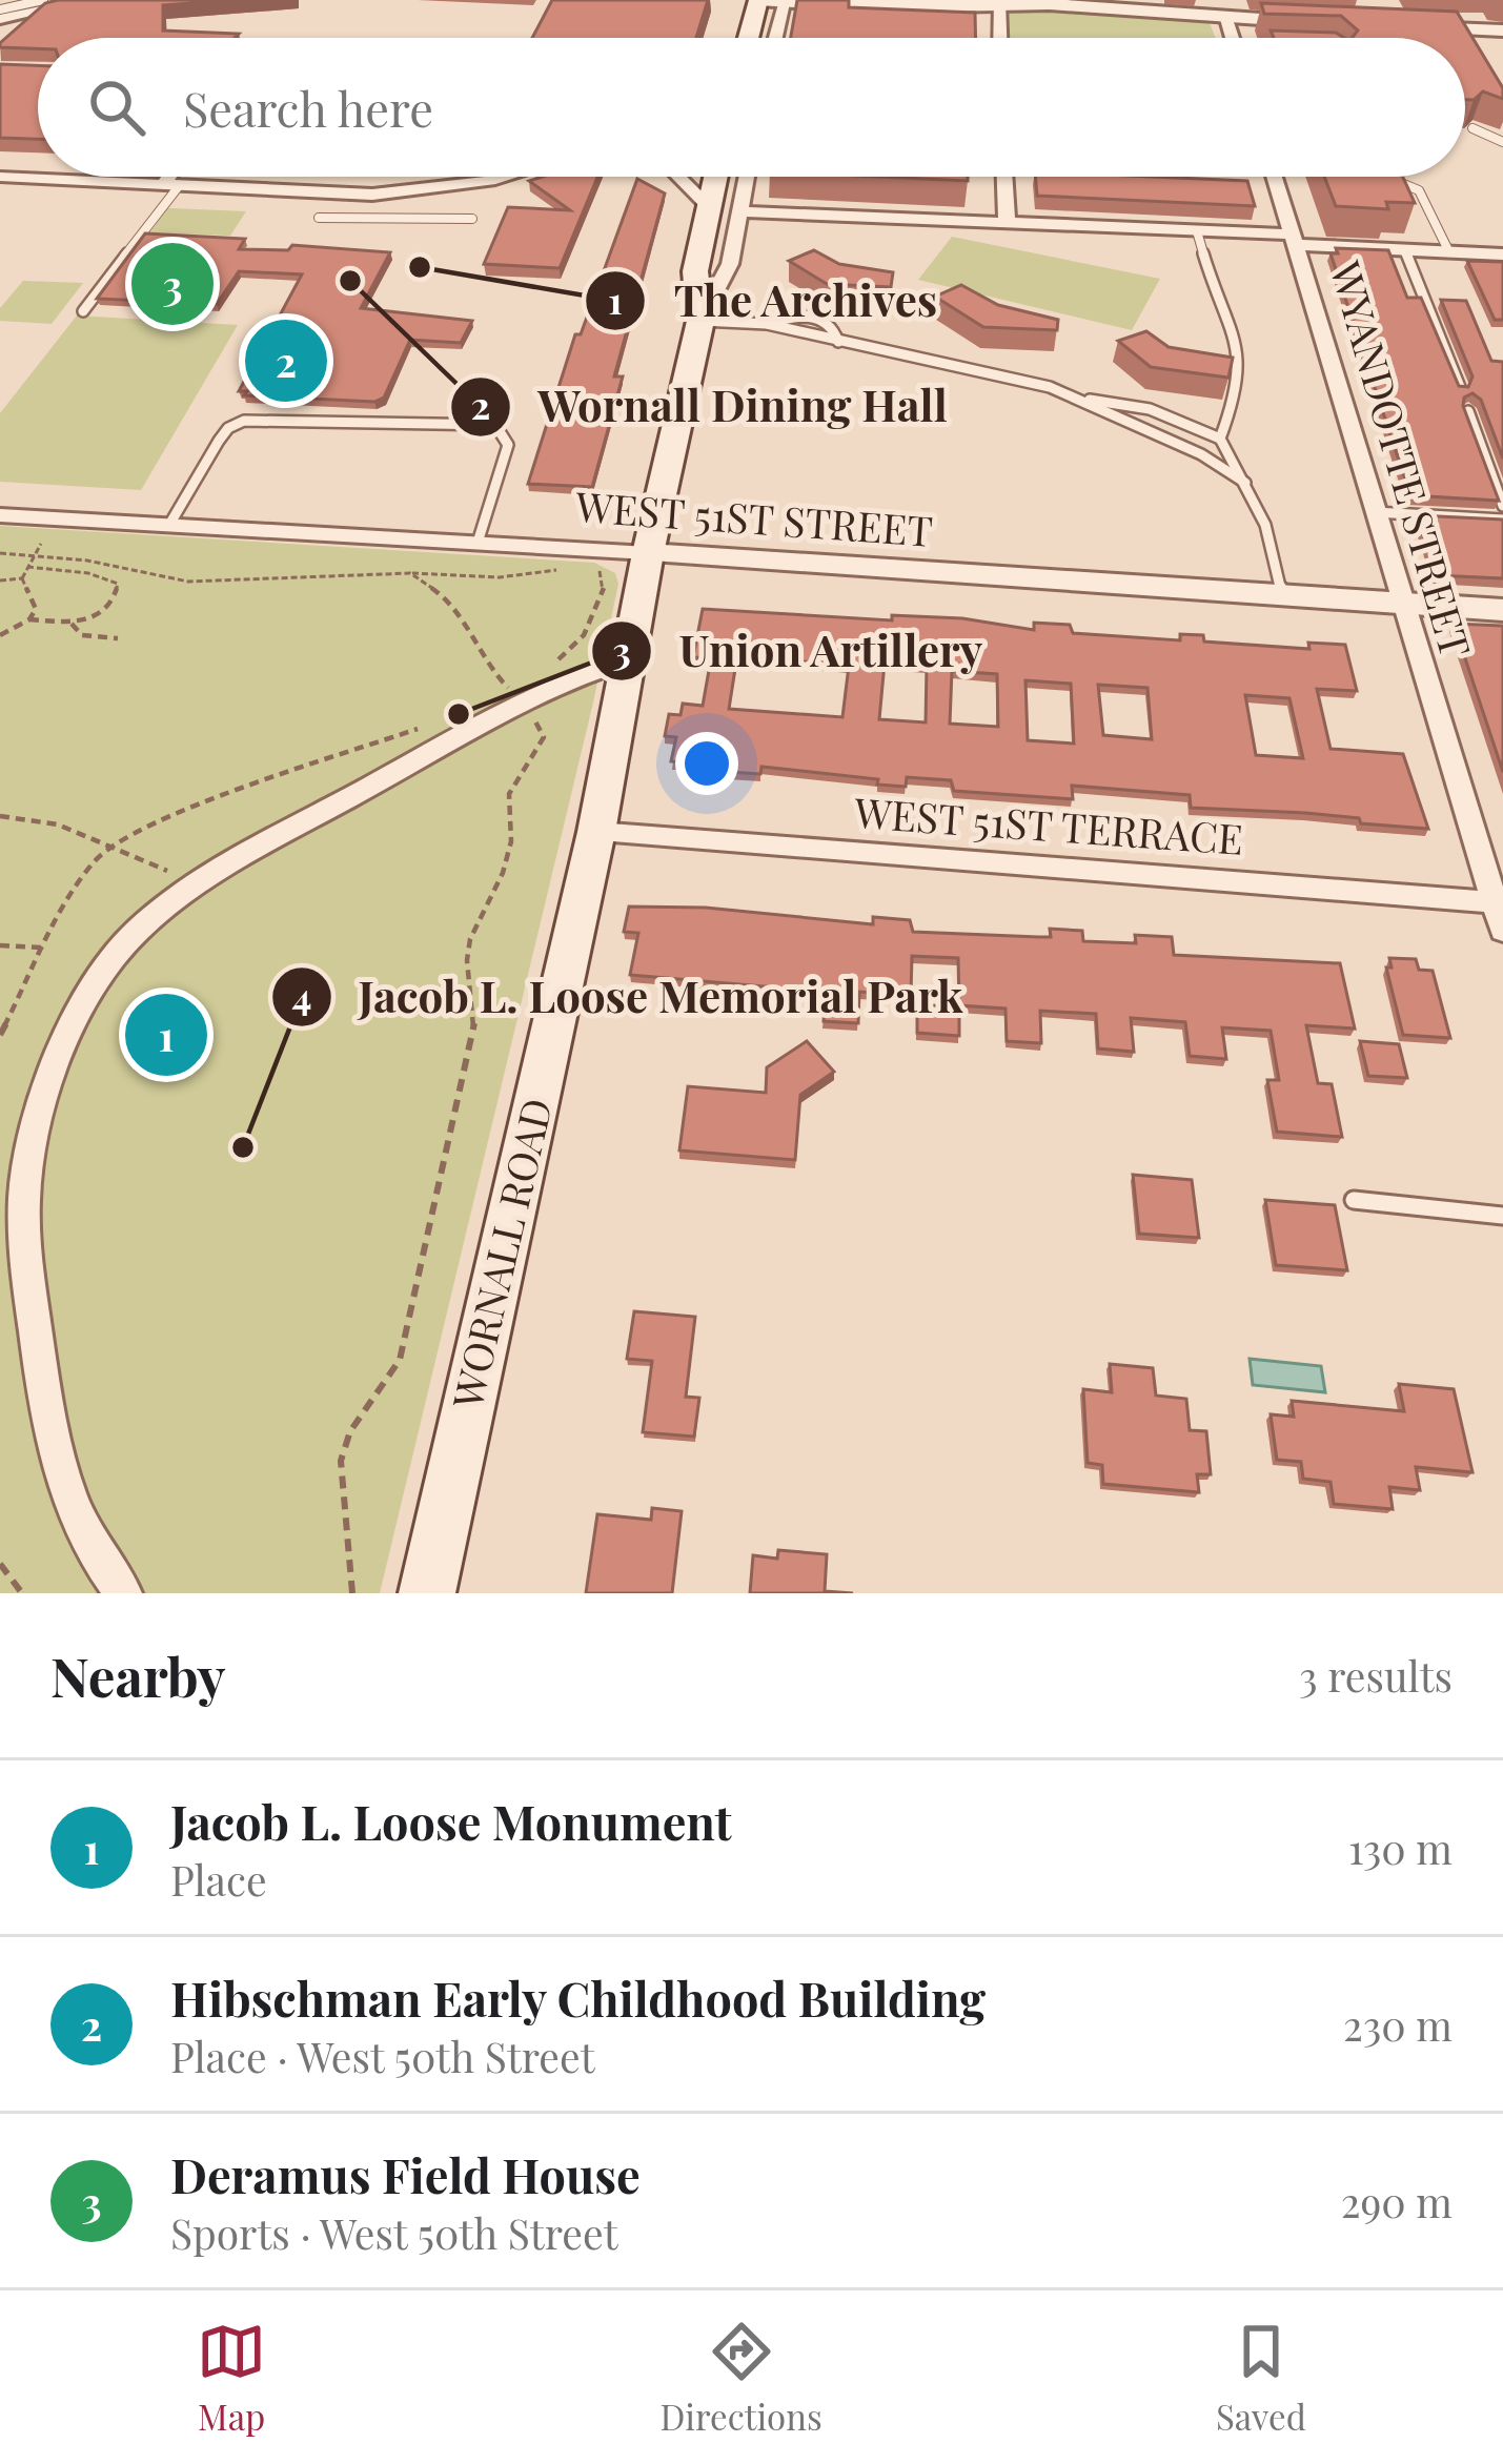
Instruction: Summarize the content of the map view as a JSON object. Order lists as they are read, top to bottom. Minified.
{"streets":{"main road":["WORNALL ROAD"],"street":["WYANDOTTE STREET","WEST 51ST STREET","WEST 51ST TERRACE"]},"crossings":[["WYANDOTTE STREET","WEST 51ST STREET"],["WYANDOTTE STREET","WEST 51ST TERRACE"],["WEST 51ST STREET","WORNALL ROAD"],["WEST 51ST TERRACE","WORNALL ROAD"]],"places":["The Archives","Wornall Dining Hall","Union Artillery","Jacob L. Loose Memorial Park"],"page":{"search":"Search here","pins":["3","2","1"],"heading":["Nearby","3 results"],"list":[{"mark":"1","name":"Jacob L. Loose Monument","note":"Place","value":"130 m"},{"mark":"2","name":"Hibschman Early Childhood Building","note":"Place · West 50th Street","value":"230 m"},{"mark":"3","name":"Deramus Field House","note":"Sports · West 50th Street","value":"290 m"}],"nav":["Map","Directions","Saved"]}}
